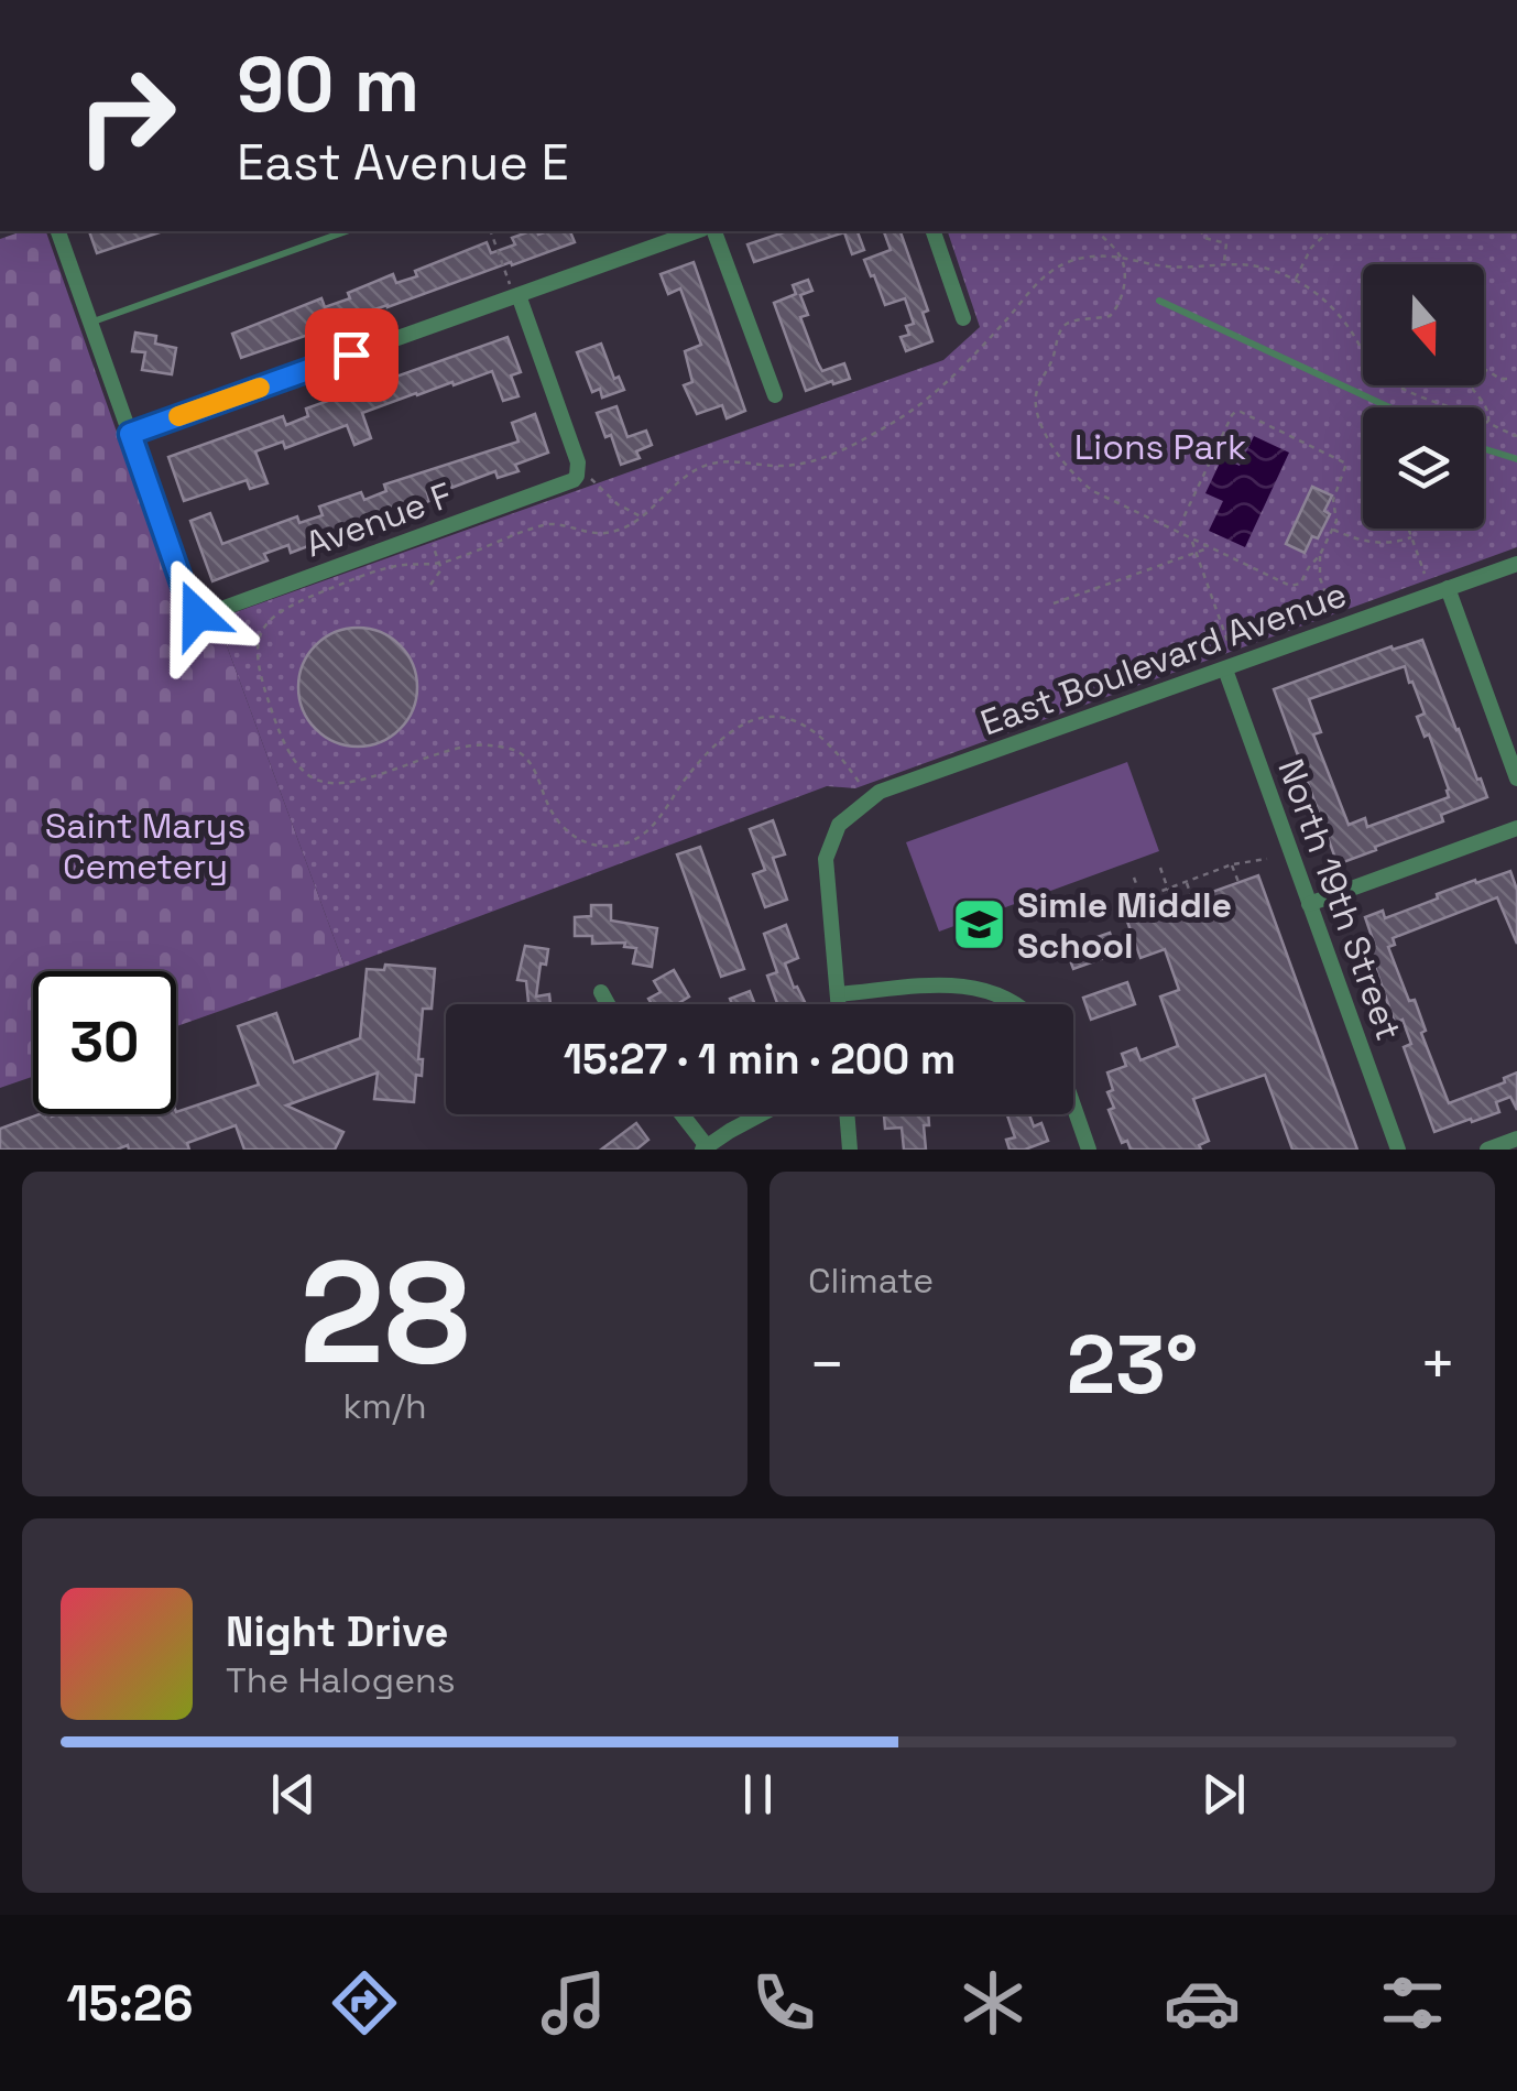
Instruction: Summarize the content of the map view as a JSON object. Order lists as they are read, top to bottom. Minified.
{"streets":{"street":["Avenue F","East Boulevard Avenue","North 19th Street"]},"crossings":[["East Boulevard Avenue","North 19th Street"]],"parks":["Lions Park","Saint Marys Cemetery"],"places":{"school or university":["Simle Middle School"]},"north":"bottom","page":{"turn":["90 m","East Avenue E"],"limit":"30","trip":"15:27 · 1 min · 200 m","tile":[["28","km/h"],"Climate"],"heat":["−","23°","+"],"song":["Night Drive","The Halogens"],"tabs":"15:26"}}
